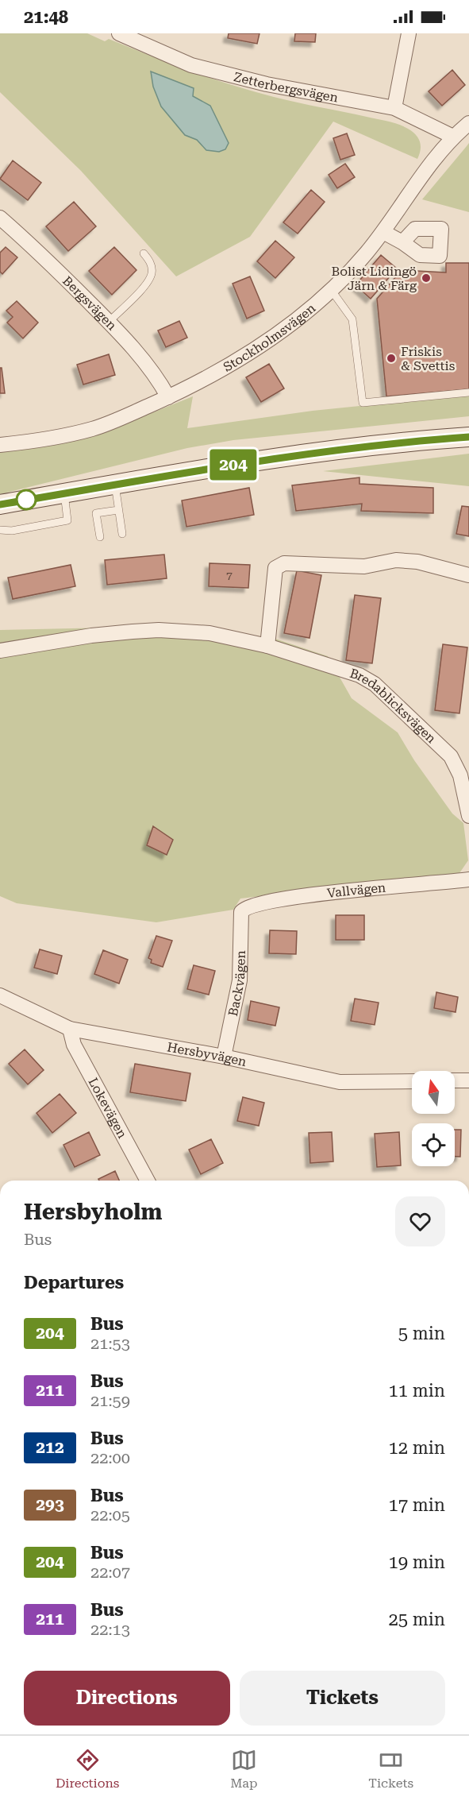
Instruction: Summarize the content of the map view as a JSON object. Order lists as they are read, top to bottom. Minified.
{"streets":{"street":["Zetterbergsvägen","Bergsvägen","Stockholmsvägen","Bredablicksvägen","Vallvägen","Backvägen","Hersbyvägen","Lokevägen"]},"crossings":[["Zetterbergsvägen","Stockholmsvägen"],["Bergsvägen","Stockholmsvägen"],["Vallvägen","Backvägen"],["Backvägen","Hersbyvägen"],["Hersbyvägen","Lokevägen"]],"places":["Bolist Lidingö Järn & Färg","Friskis & Svettis"],"lines":["bus line 204"],"house_numbers":["7"],"north":"top","page":{"status":"21:48","on_map":"204","heading":[["Hersbyholm","Bus"],"Departures"],"list":[{"mark":"204","name":"Bus","note":"21:53","value":"5 min"},{"mark":"211","name":"Bus","note":"21:59","value":"11 min"},{"mark":"212","name":"Bus","note":"22:00","value":"12 min"},{"mark":"293","name":"Bus","note":"22:05","value":"17 min"},{"mark":"204","name":"Bus","note":"22:07","value":"19 min"},{"mark":"211","name":"Bus","note":"22:13","value":"25 min"}],"buttons":["Directions","Tickets"],"tabs":["Directions","Map","Tickets"]}}
